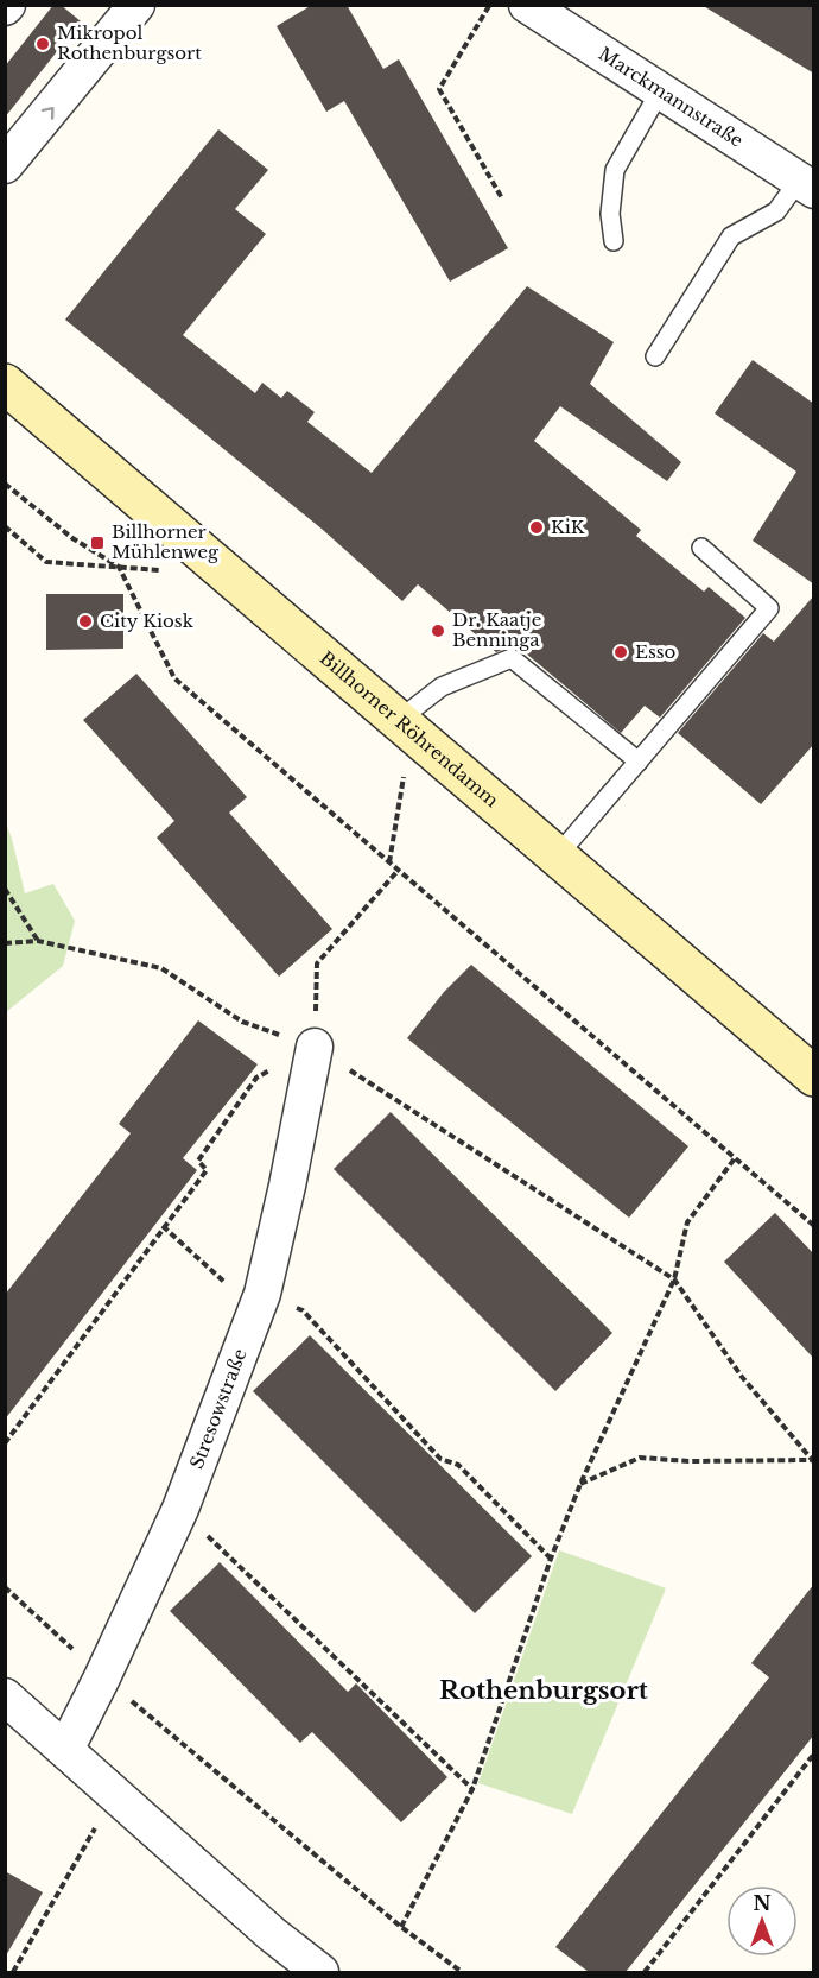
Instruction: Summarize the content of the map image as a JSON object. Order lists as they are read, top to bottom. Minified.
{"streets":{"street":["Marckmannstraße","Billhorner Röhrendamm","Stresowstraße"]},"districts":["Rothenburgsort"],"places":{"other":["Mikropol Rothenburgsort","KiK","City Kiosk","Dr. Kaatje Benninga","Esso"],"transit":["Billhorner Mühlenweg"]},"north":"top"}
